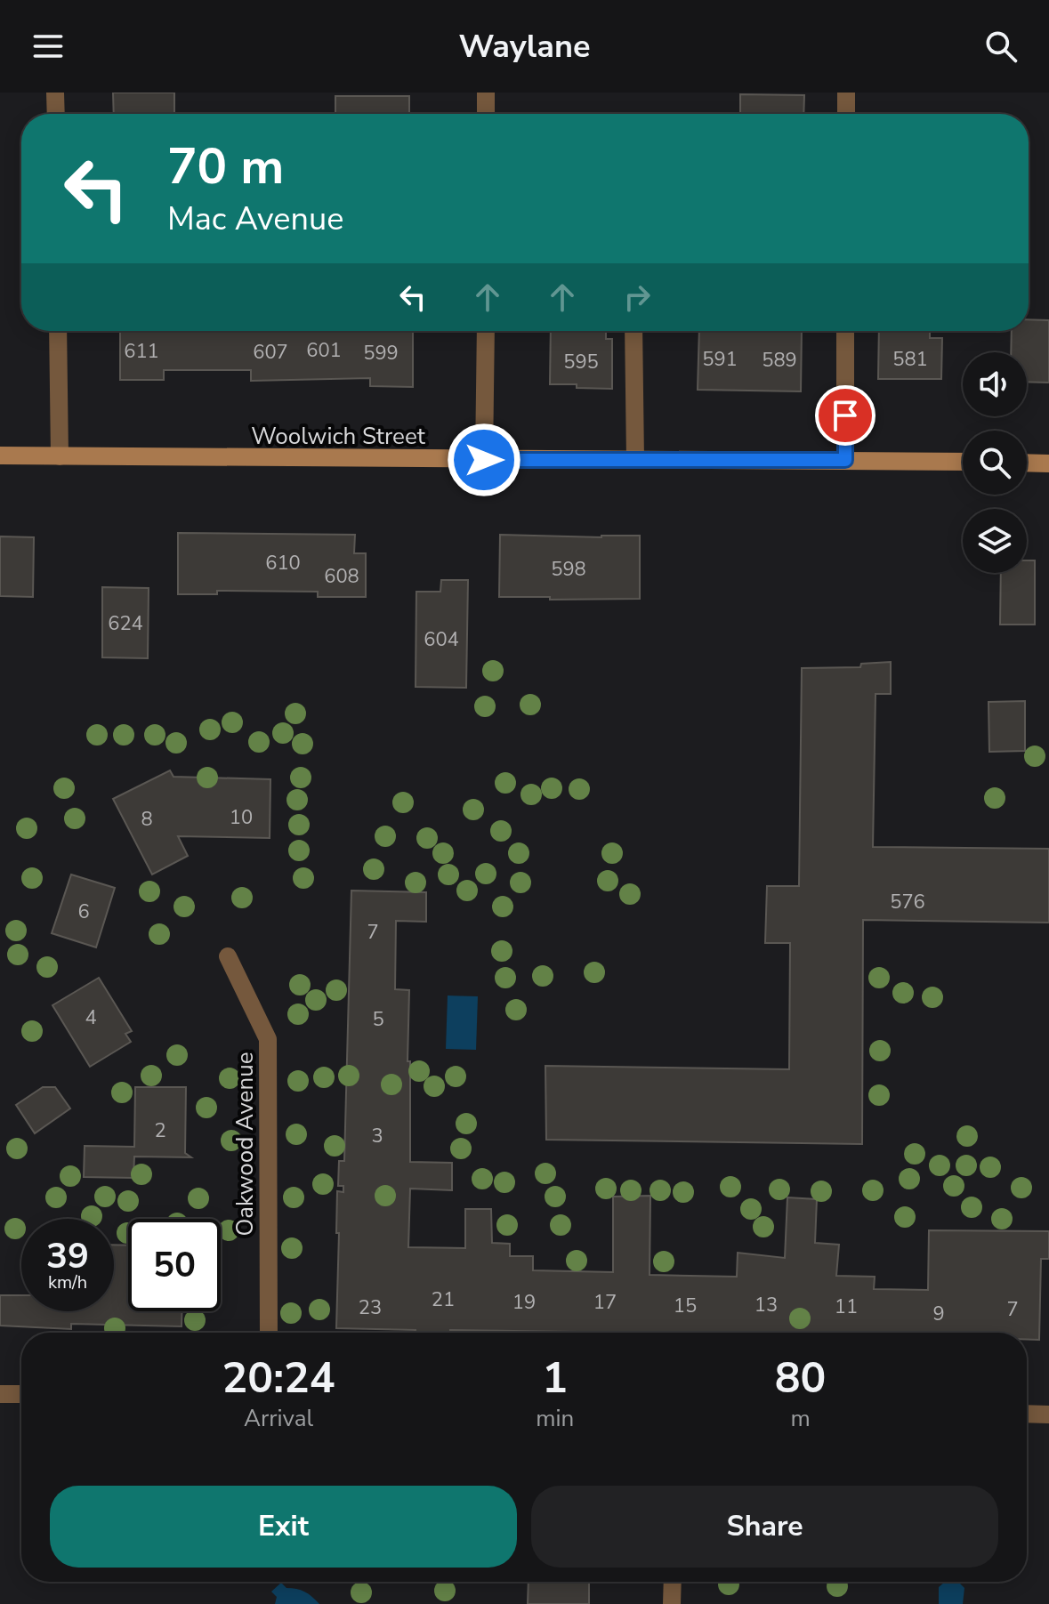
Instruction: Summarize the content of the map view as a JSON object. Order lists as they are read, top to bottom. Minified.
{"streets":{"main road":["Woolwich Street"],"street":["Oakwood Avenue"]},"house_numbers":["601","611","607","599","591","581","589","595","610","598","608","624","604","10","8","576","6","7","4","5","2","3","21","19","17","13","15","11","23","7","9"],"page":{"header":"Waylane","turn":["70 m","Mac Avenue"],"speed":"39 km/h","limit":"50","eta":["20:24","Arrival","1","min","80","m"],"buttons":["Exit","Share"]}}
